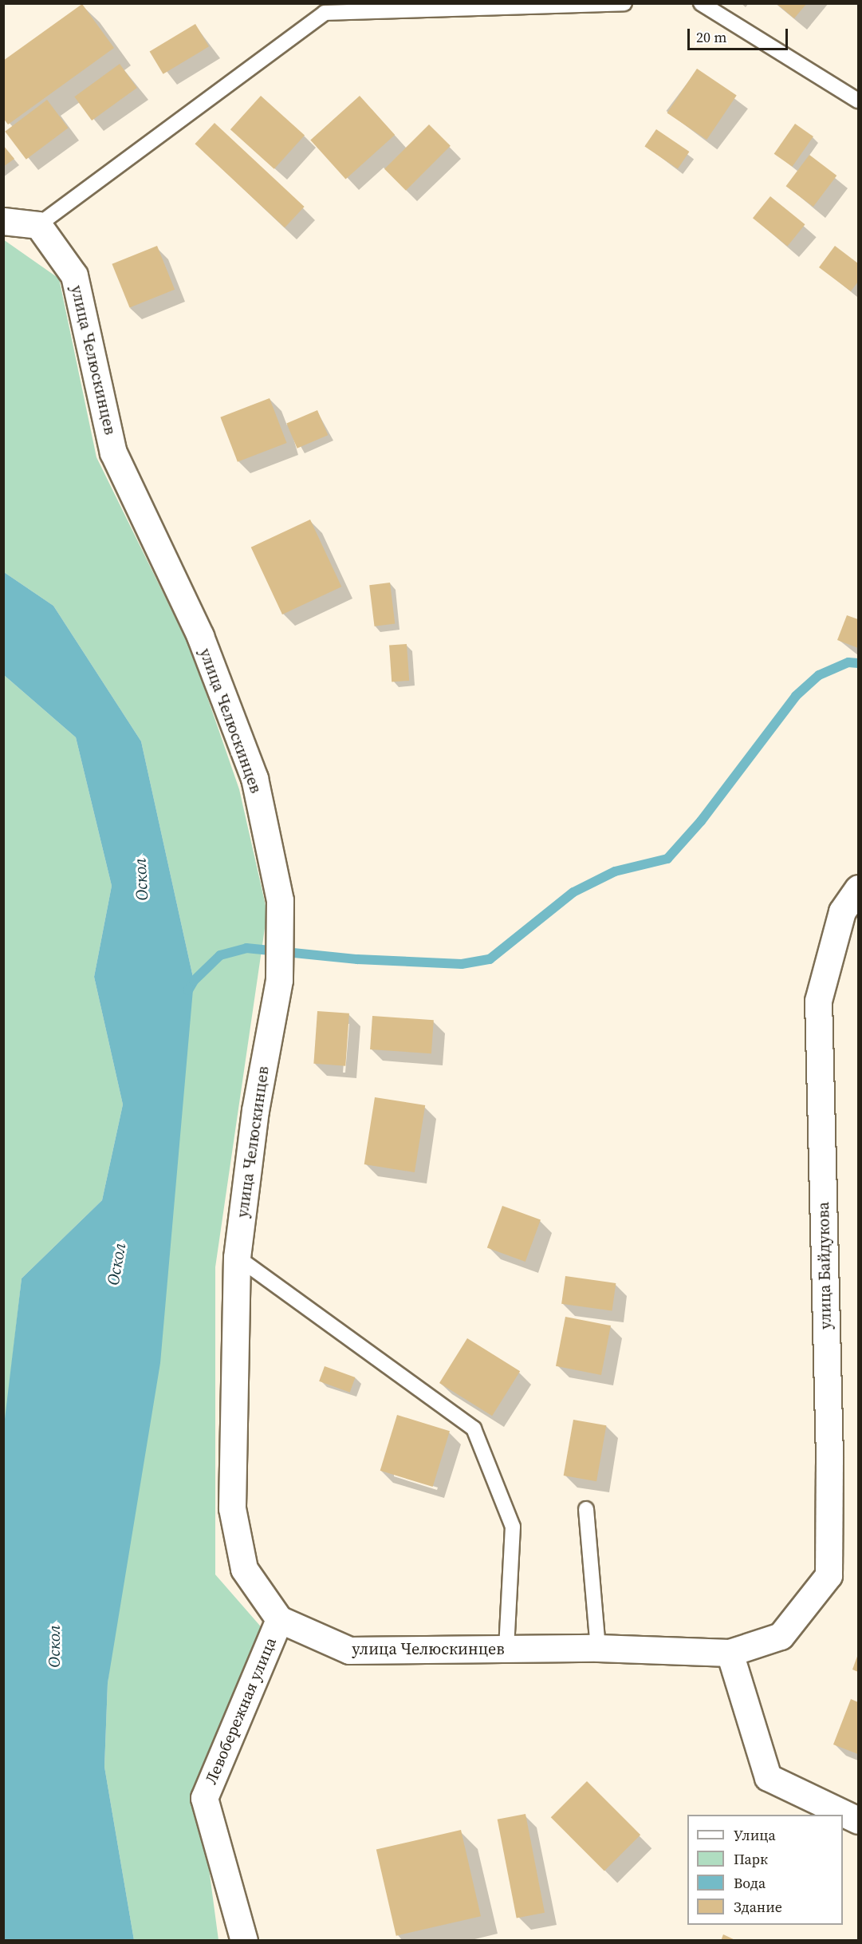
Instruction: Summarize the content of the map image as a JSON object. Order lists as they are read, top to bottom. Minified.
{"streets":{"street":["улица Челюскинцев","улица Байдукова","Левобережная улица"]},"crossings":[["улица Челюскинцев","улица Байдукова"],["улица Челюскинцев","Левобережная улица"]],"water":["Оскол"],"legend":["Улица","Парк","Вода","Здание"],"scale_bar":"20 m"}
